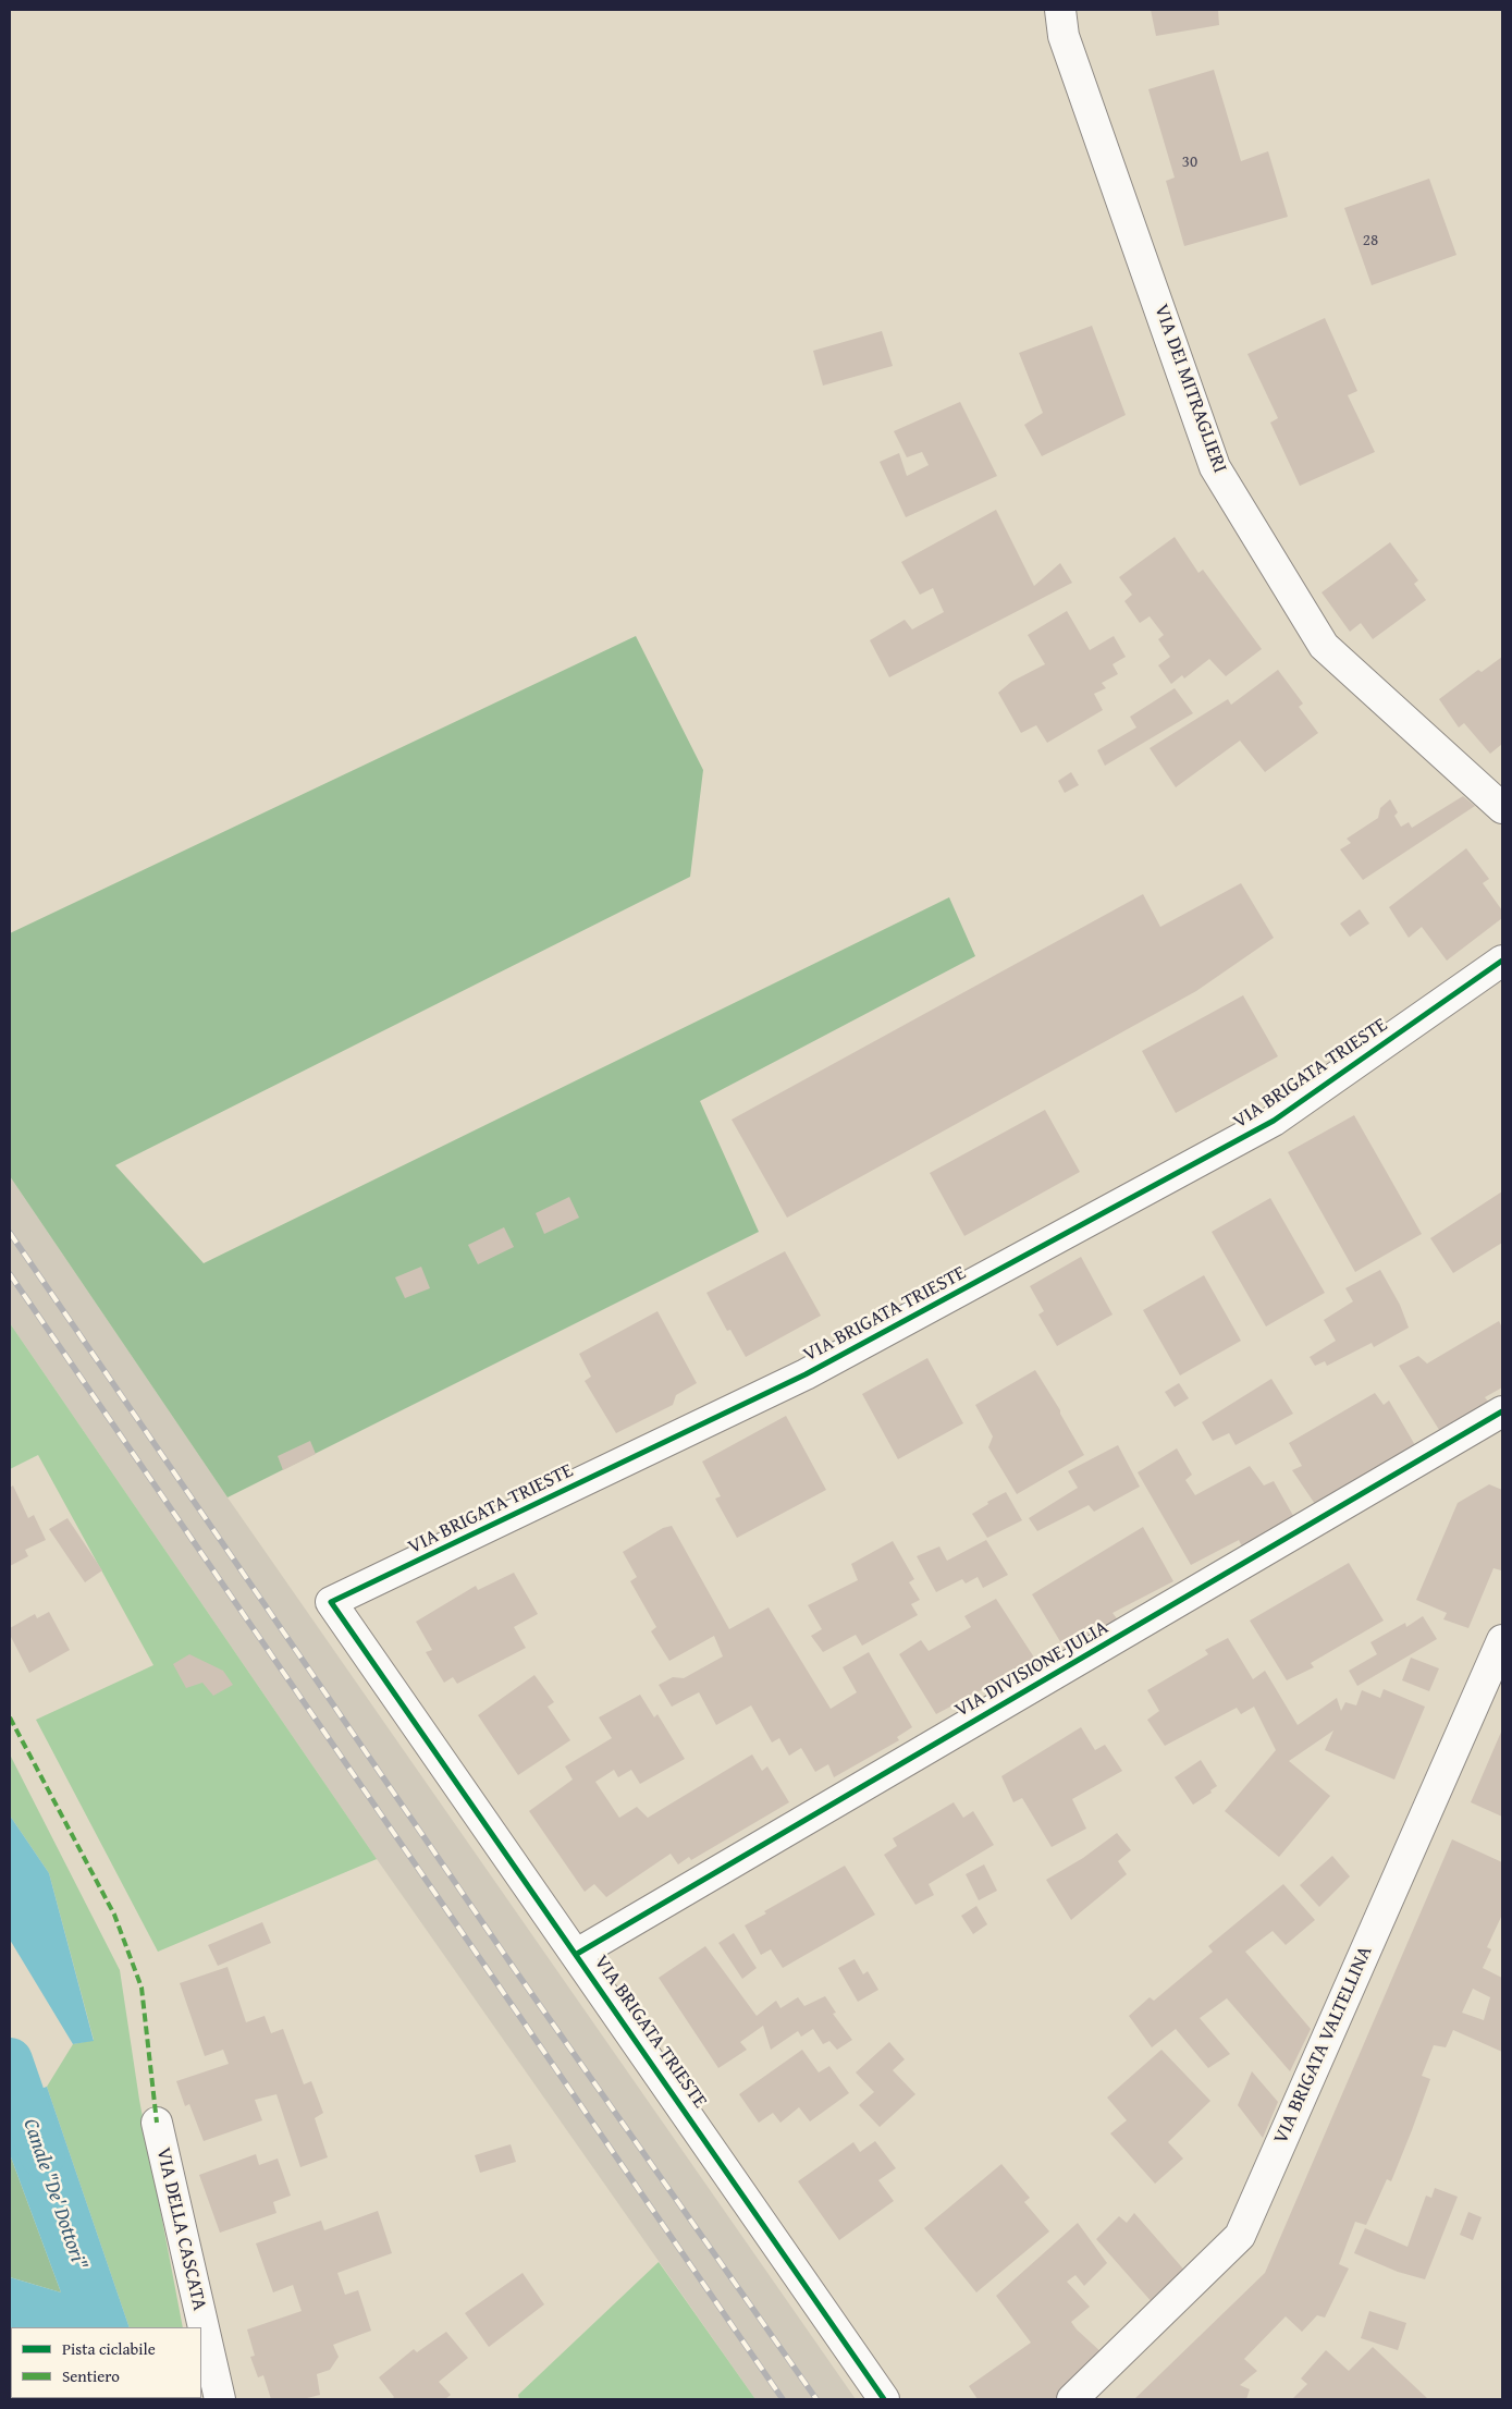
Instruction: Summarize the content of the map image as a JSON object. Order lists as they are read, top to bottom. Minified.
{"streets":{"street":["VIA DEI MITRAGLIERI","VIA BRIGATA TRIESTE","VIA DIVISIONE JULIA","VIA BRIGATA VALTELLINA","VIA DELLA CASCATA"]},"crossings":[["VIA BRIGATA TRIESTE","VIA DIVISIONE JULIA"]],"water":["Canale \"De' Dottori\""],"house_numbers":["30","28"],"legend":["Pista ciclabile","Sentiero"]}
